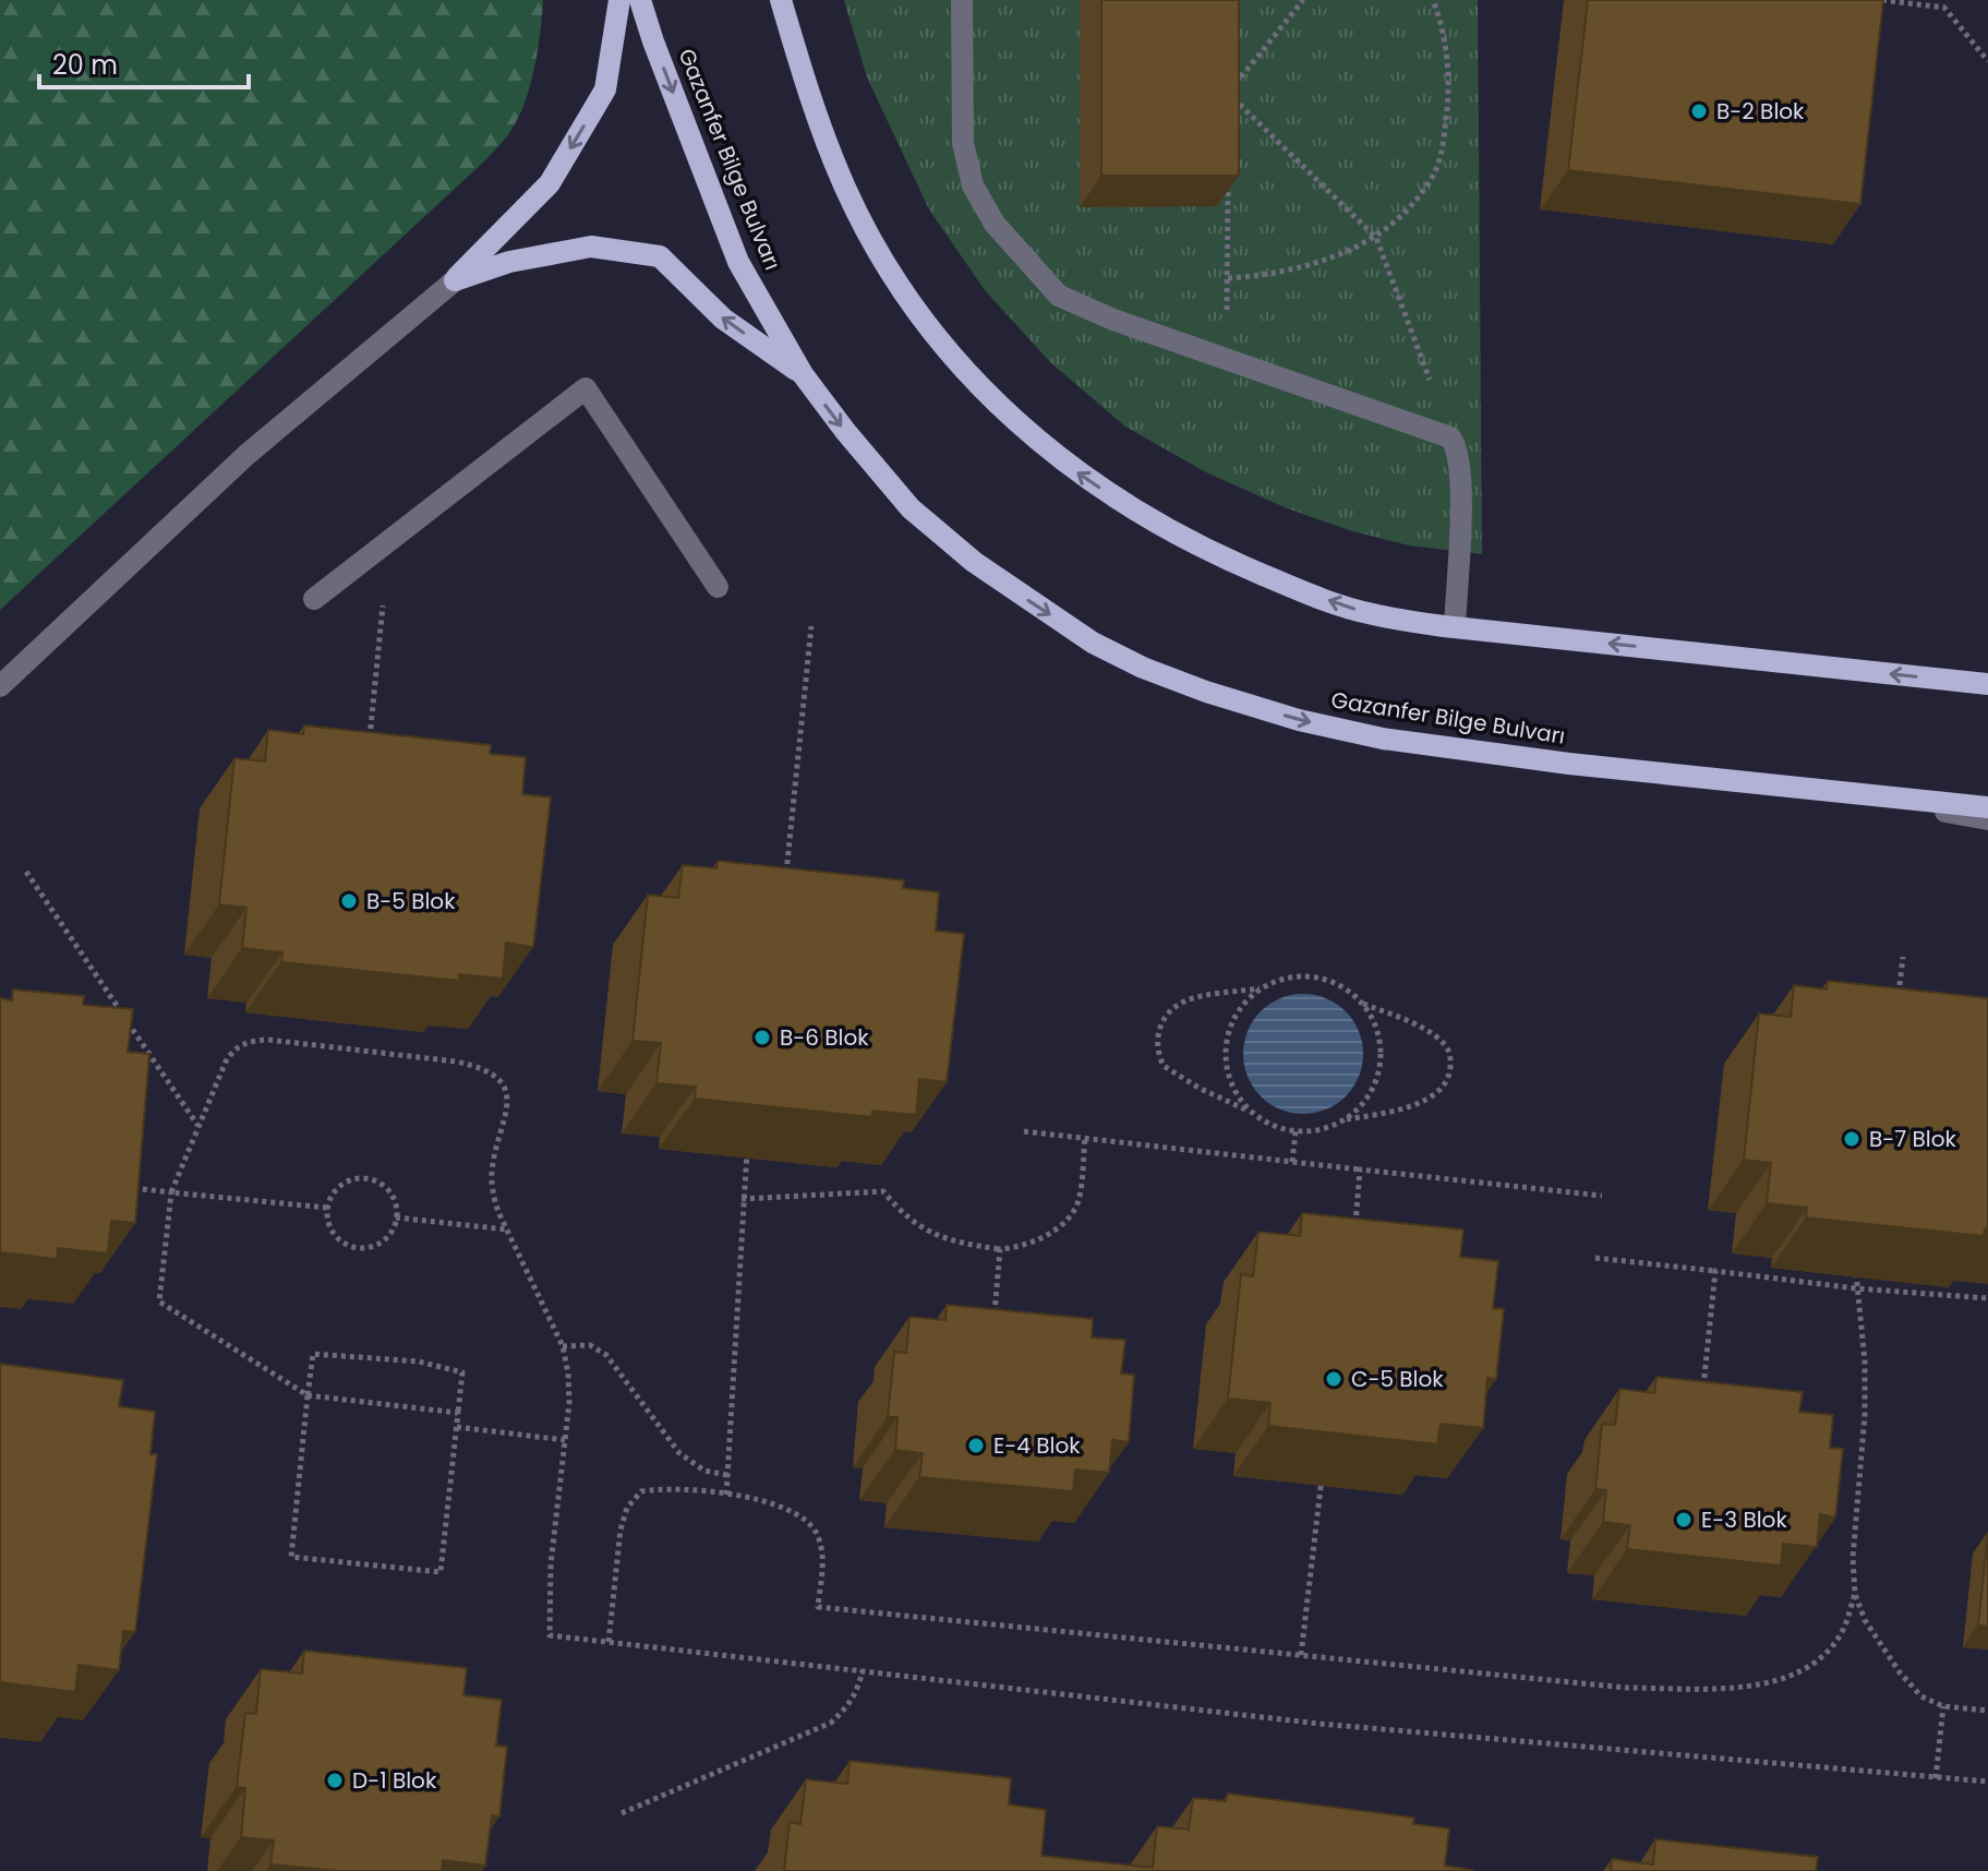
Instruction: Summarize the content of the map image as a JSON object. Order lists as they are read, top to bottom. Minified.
{"streets":{"main road":["Gazanfer Bilge Bulvarı"]},"places":["B-2 Blok","B-5 Blok","B-6 Blok","B-7 Blok","C-5 Blok","E-4 Blok","E-3 Blok","D-1 Blok"],"scale_bar":"20 m"}
